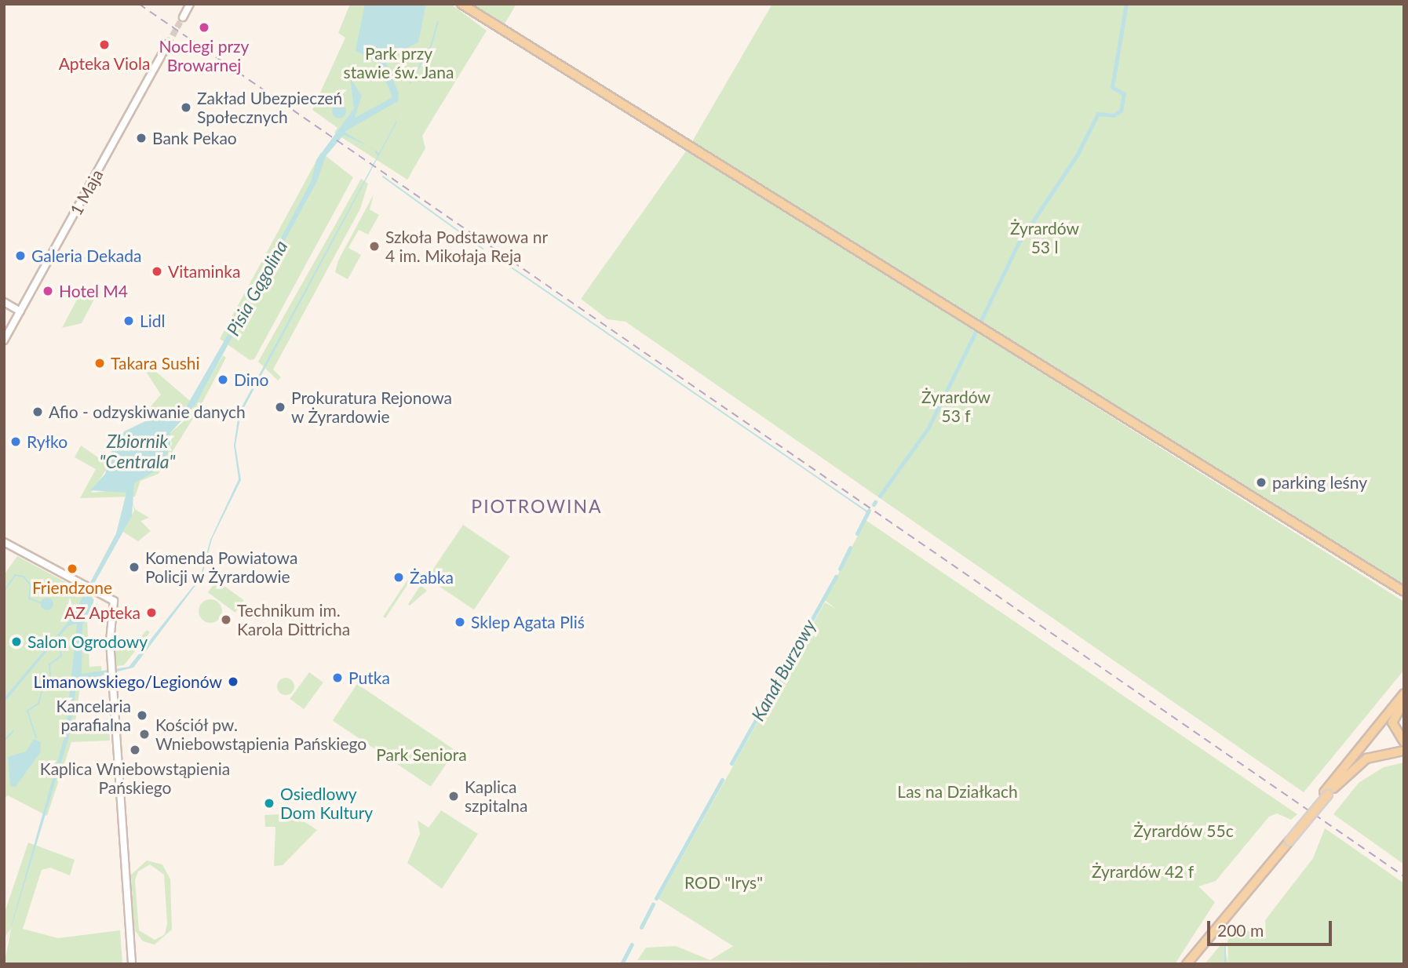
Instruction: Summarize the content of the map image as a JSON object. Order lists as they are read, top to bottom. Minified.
{"streets":{"street":["1 Maja"]},"districts":["PIOTROWINA"],"water":["Pisia Gągolina","Zbiornik \"Centrala\"","Kanał Burzowy"],"parks":["Park przy stawie św. Jana","Żyrardów 53 l","Żyrardów 53 f","Park Seniora","Las na Działkach","Żyrardów 55c","Żyrardów 42 f","ROD \"Irys\""],"places":["Noclegi przy Browarnej","Apteka Viola","Zakład Ubezpieczeń Społecznych","Bank Pekao","Szkoła Podstawowa nr 4 im. Mikołaja Reja","Galeria Dekada","Vitaminka","Hotel M4","Lidl","Takara Sushi","Dino","Prokuratura Rejonowa w Żyrardowie","Afio - odzyskiwanie danych","Ryłko","parking leśny","Komenda Powiatowa Policji w Żyrardowie","Friendzone","Żabka","AZ Apteka","Technikum im. Karola Dittricha","Sklep Agata Pliś","Salon Ogrodowy","Putka","Limanowskiego/Legionów","Kancelaria parafialna","Kościół pw. Wniebowstąpienia Pańskiego","Kaplica Wniebowstąpienia Pańskiego","Kaplica szpitalna","Osiedlowy Dom Kultury"],"scale_bar":"200 m"}
